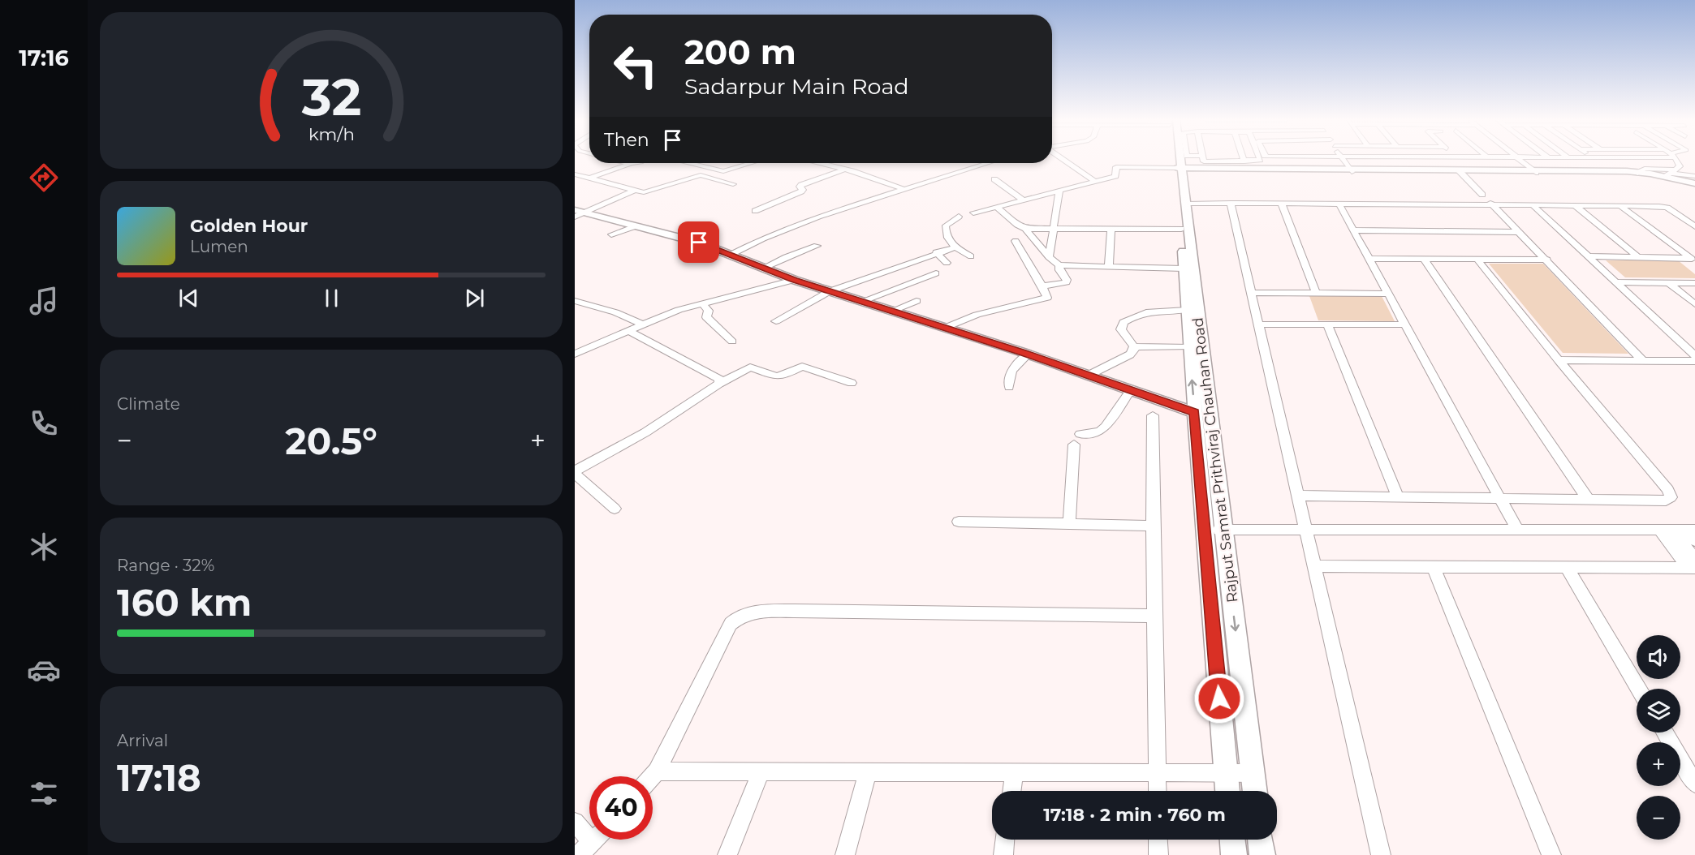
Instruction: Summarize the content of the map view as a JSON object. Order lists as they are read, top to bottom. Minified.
{"streets":{"street":["Rajput Samrat Prithviraj Chauhan Road"]},"page":{"tabs":"17:16","turn":["200 m","Sadarpur Main Road"],"then":"Then","song":["Golden Hour","Lumen"],"tile":["Climate",["Range · 32%","160 km"],["Arrival","17:18"]],"heat":["−","20.5°","+"],"map_buttons":["+","−"],"limit":"40","trip":"17:18 · 2 min · 760 m","gauge":["32","km/h"]}}
